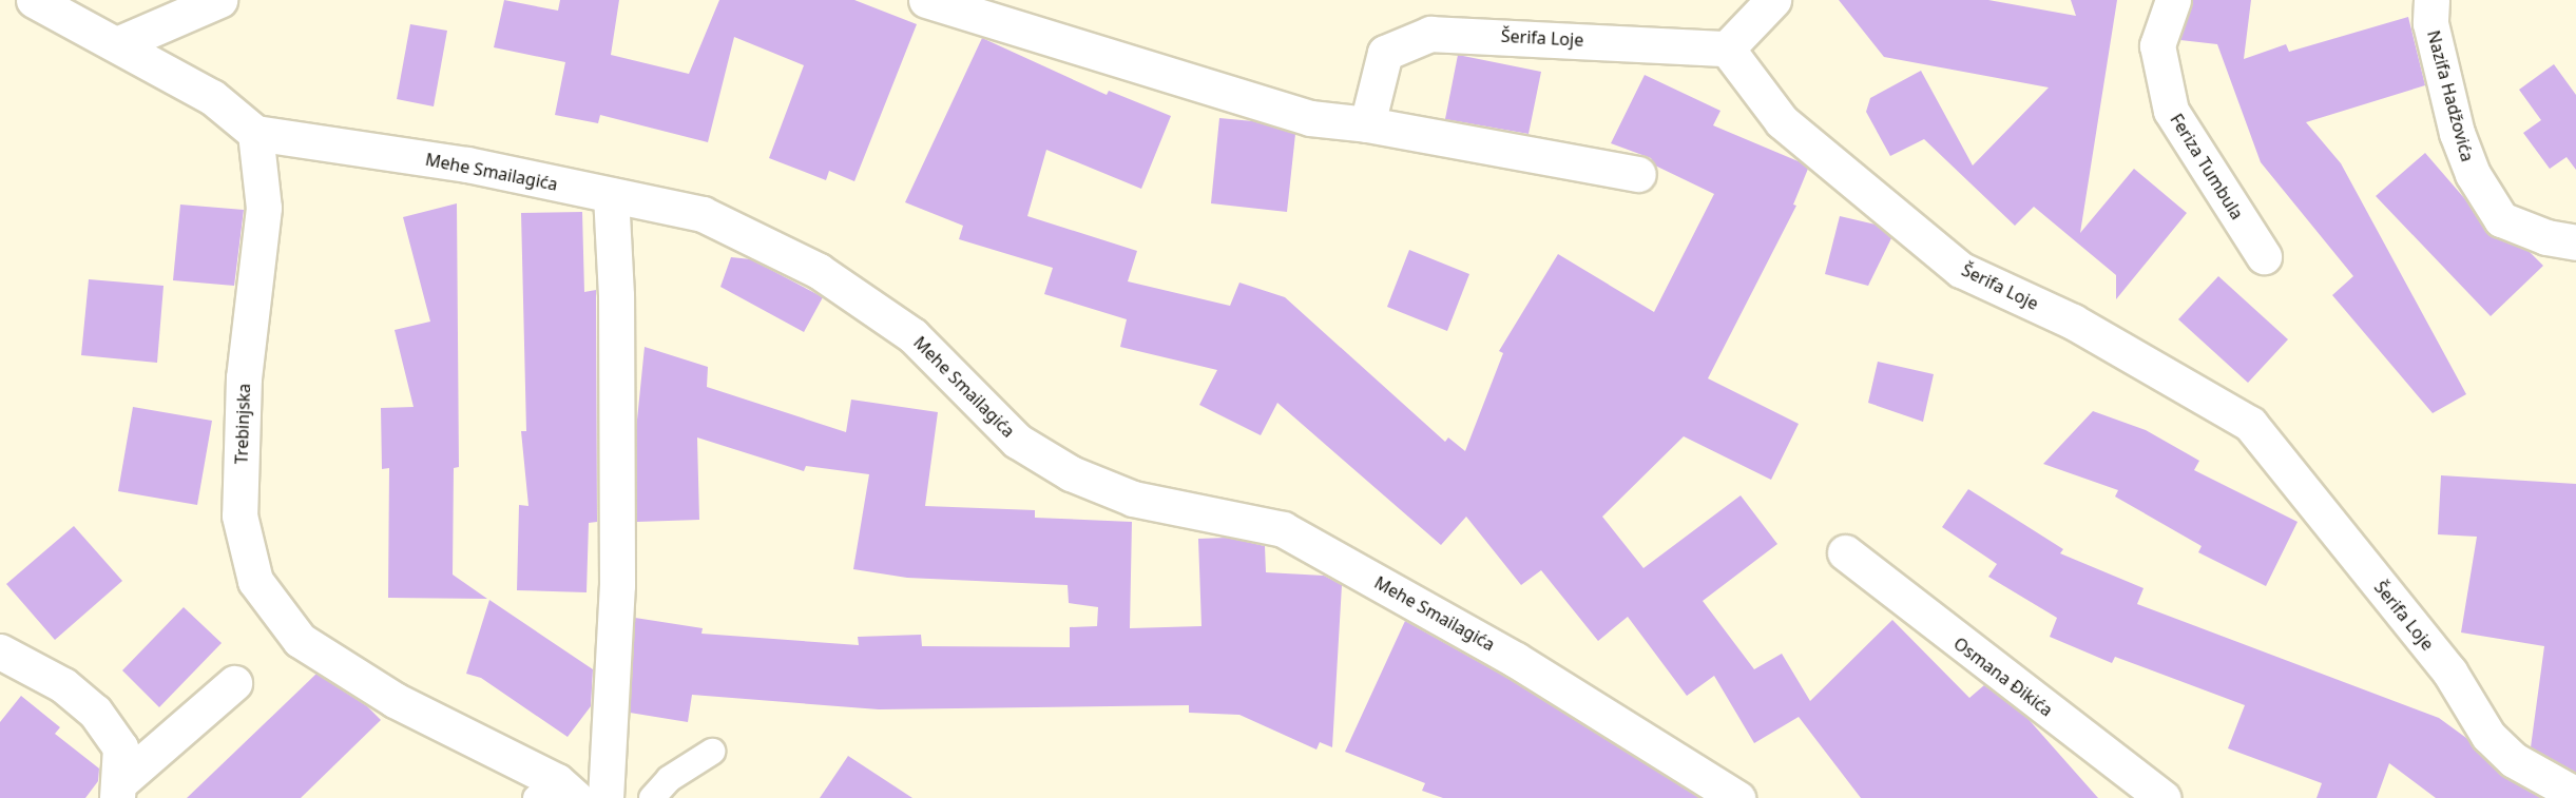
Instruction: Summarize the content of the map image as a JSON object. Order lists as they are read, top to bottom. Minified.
{"streets":{"street":["Šerifa Loje","Nazifa Hadžovića","Feriza Tumbula","Mehe Smailagića","Trebinjska","Osmana Đikića"]},"crossings":[["Mehe Smailagića","Trebinjska"]]}
